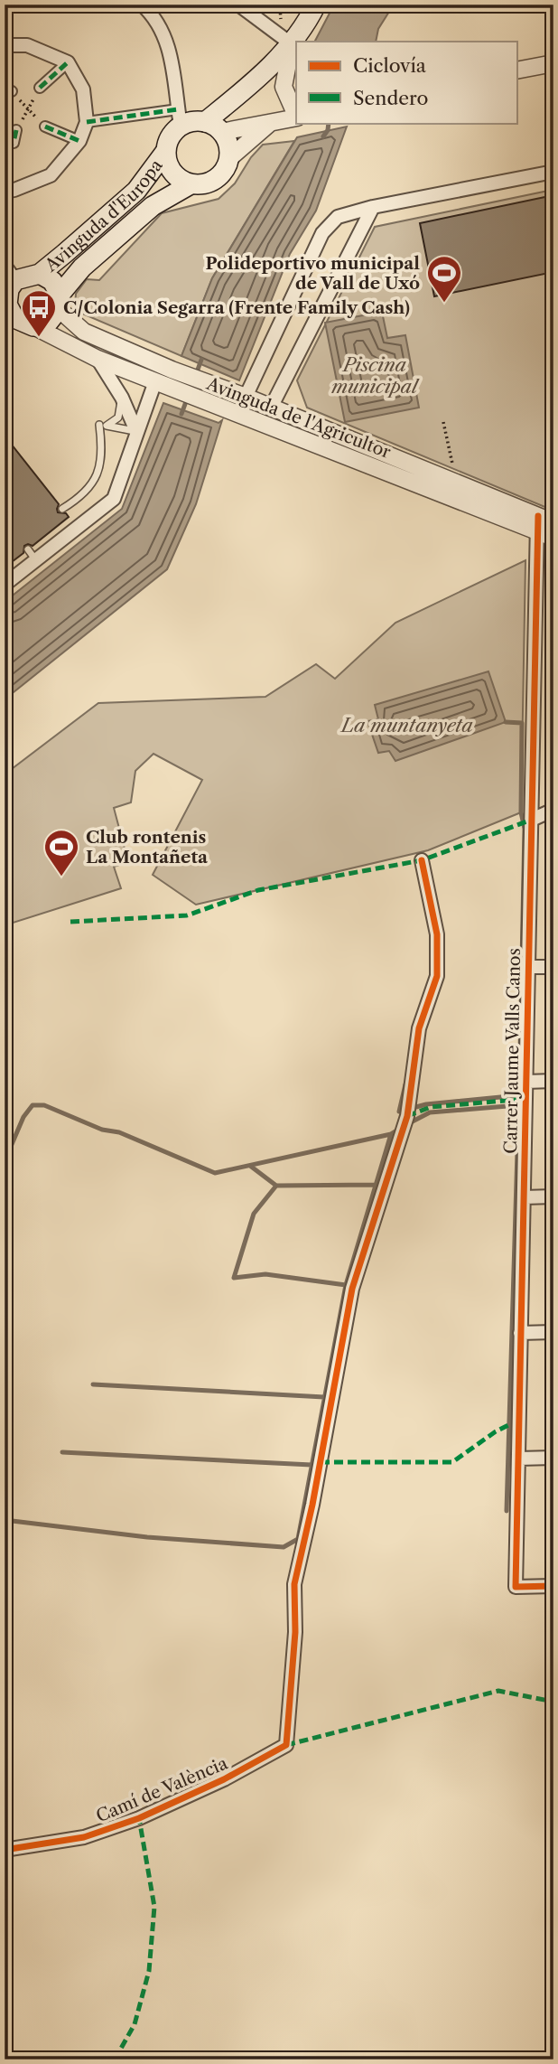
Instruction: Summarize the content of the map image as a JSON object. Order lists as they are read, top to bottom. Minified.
{"streets":{"main road":["Avinguda d'Europa"],"street":["Avinguda de l'Agricultor","Carrer Jaume Valls Canos","Camí de València"]},"crossings":[["Avinguda d'Europa","Avinguda de l'Agricultor"],["Avinguda de l'Agricultor","Carrer Jaume Valls Canos"]],"water":["Piscina municipal","La muntanyeta"],"places":{"sports":["Polideportivo municipal de Vall de Uxó","Club rontenis La Montañeta"],"bus stop":["C/Colonia Segarra (Frente Family Cash)"]},"legend":["Ciclovía","Sendero"]}
